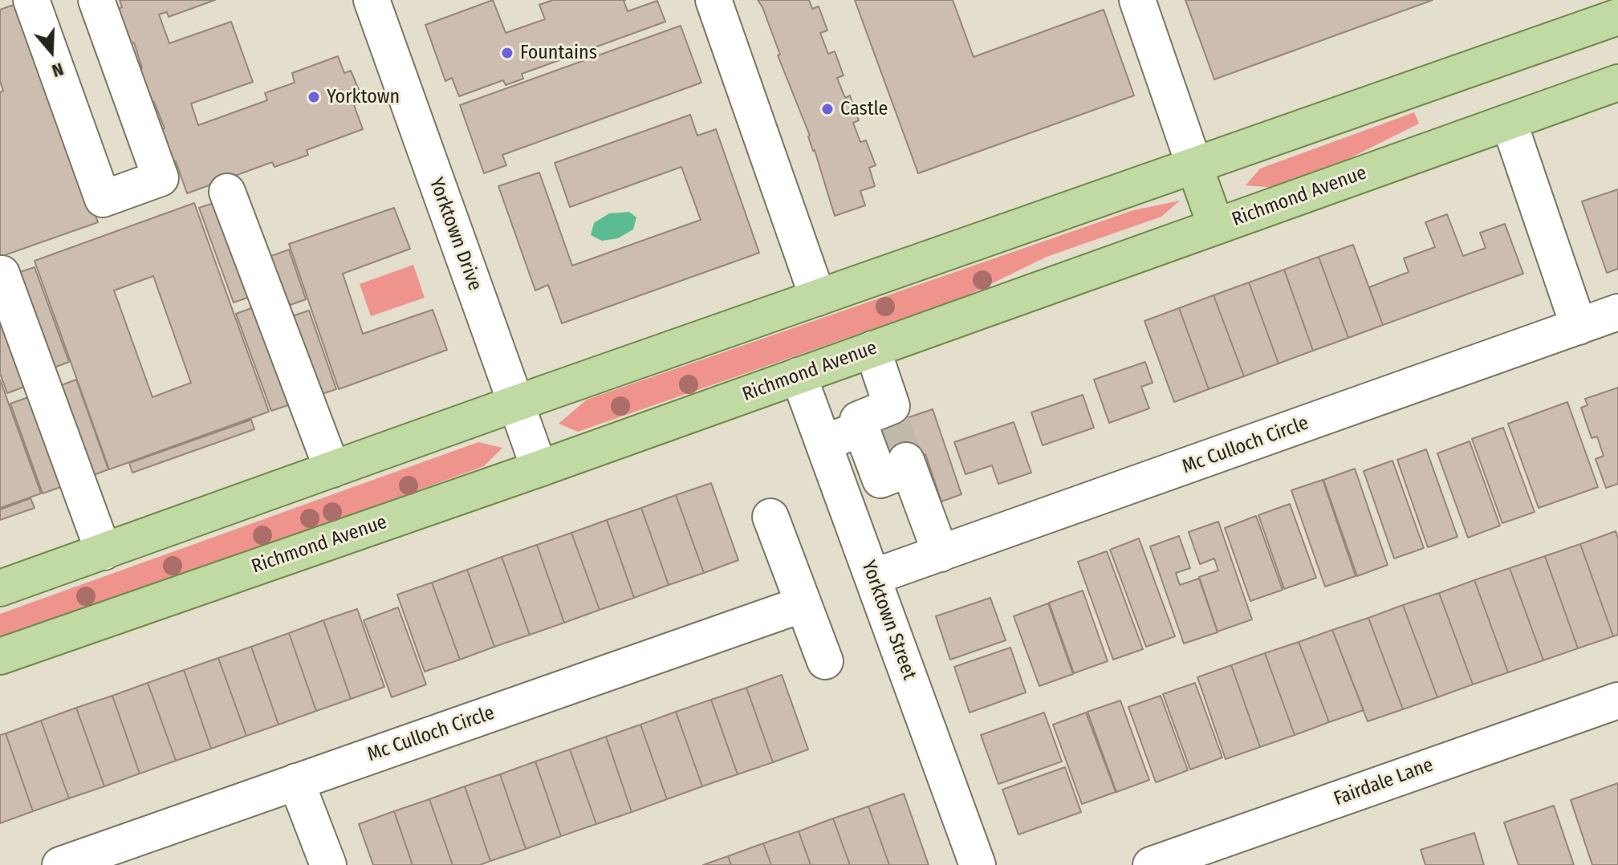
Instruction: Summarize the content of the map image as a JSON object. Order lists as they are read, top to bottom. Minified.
{"streets":{"main road":["Richmond Avenue"],"street":["Yorktown Drive","Mc Culloch Circle","Yorktown Street","Fairdale Lane"]},"crossings":[["Richmond Avenue","Yorktown Drive"],["Richmond Avenue","Yorktown Street"],["Mc Culloch Circle","Yorktown Street"]],"places":["Fountains","Yorktown","Castle"],"north":"bottom"}
